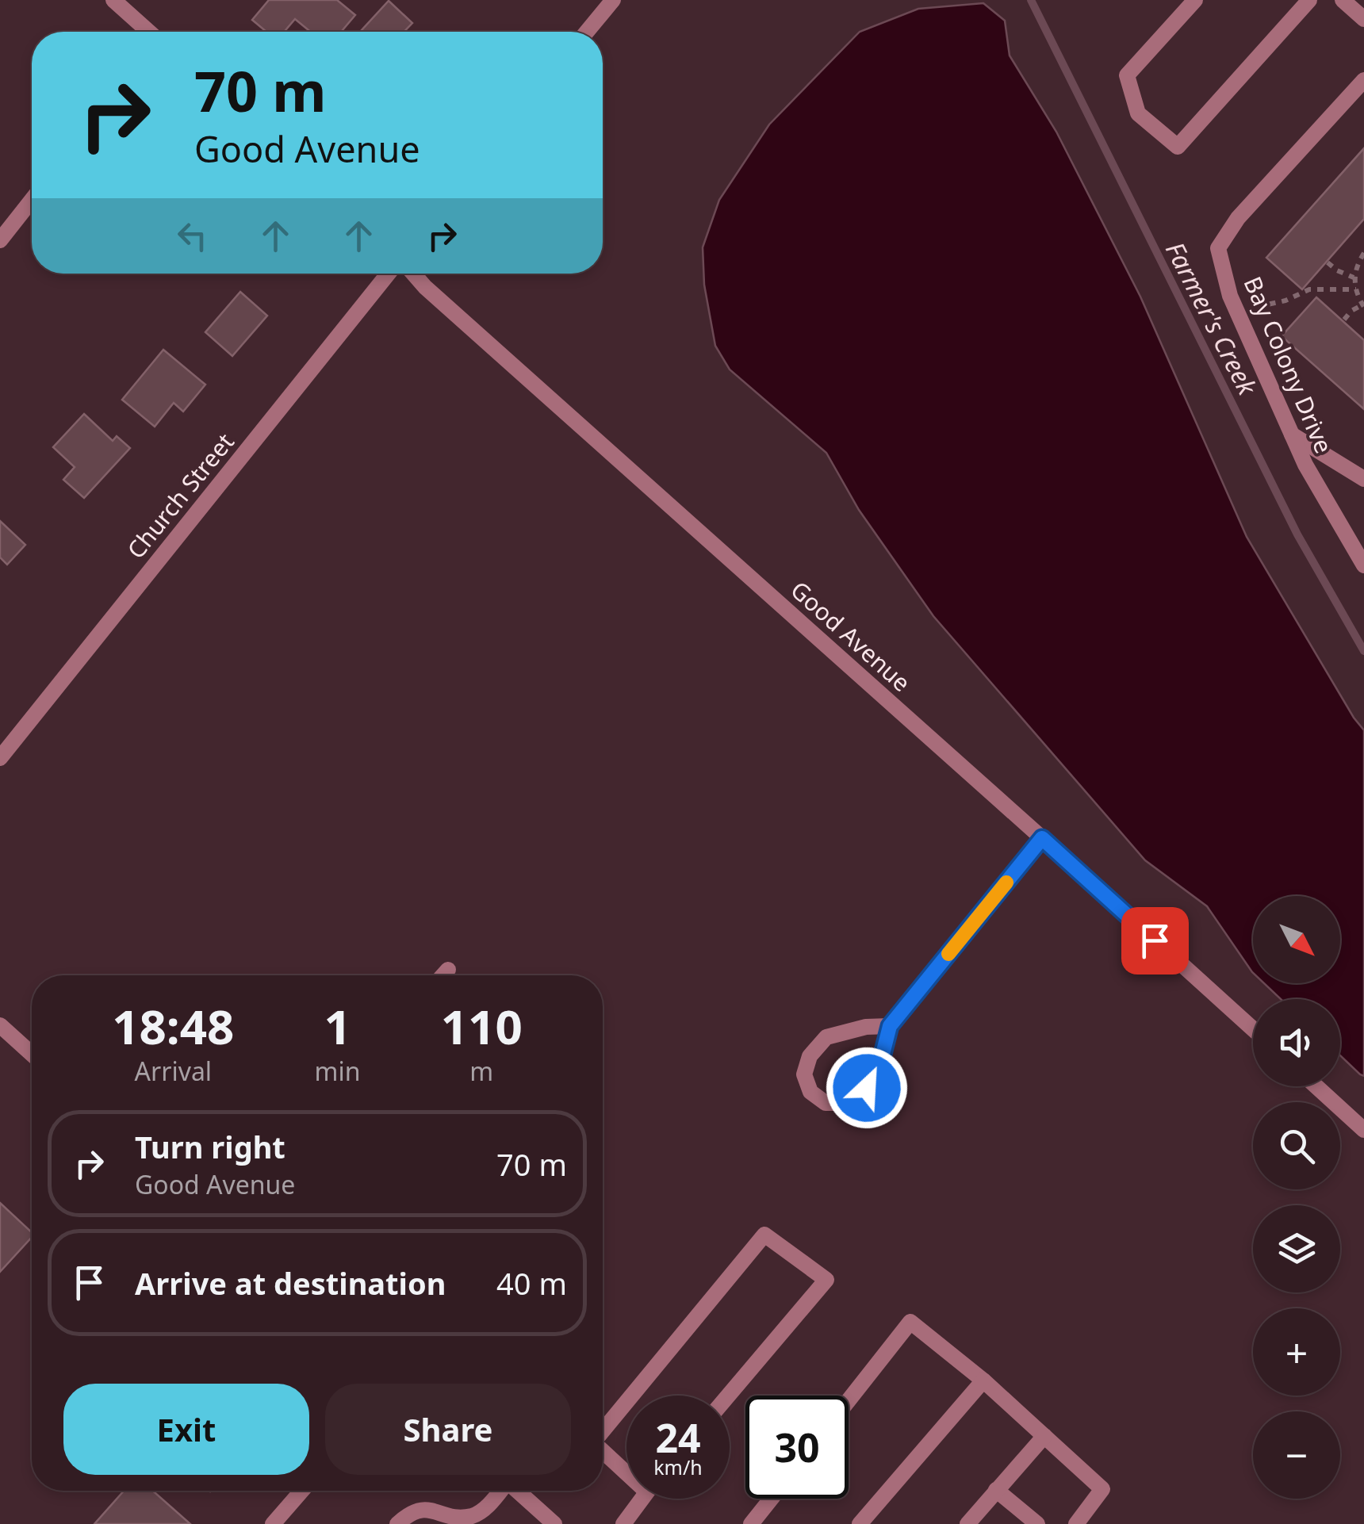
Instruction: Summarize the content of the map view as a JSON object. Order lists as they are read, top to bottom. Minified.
{"streets":{"street":["Bay Colony Drive","Church Street","Good Avenue"]},"water":["Farmer's Creek"],"north":"bottom right","page":{"turn":["70 m","Good Avenue"],"map_buttons":["+","−"],"eta":["18:48","Arrival","1","min","110","m"],"list":[{"name":"Turn right","note":"Good Avenue","value":"70 m"},{"name":"Arrive at destination","value":"40 m"}],"buttons":["Exit","Share"],"speed":"24 km/h","limit":"30"}}
